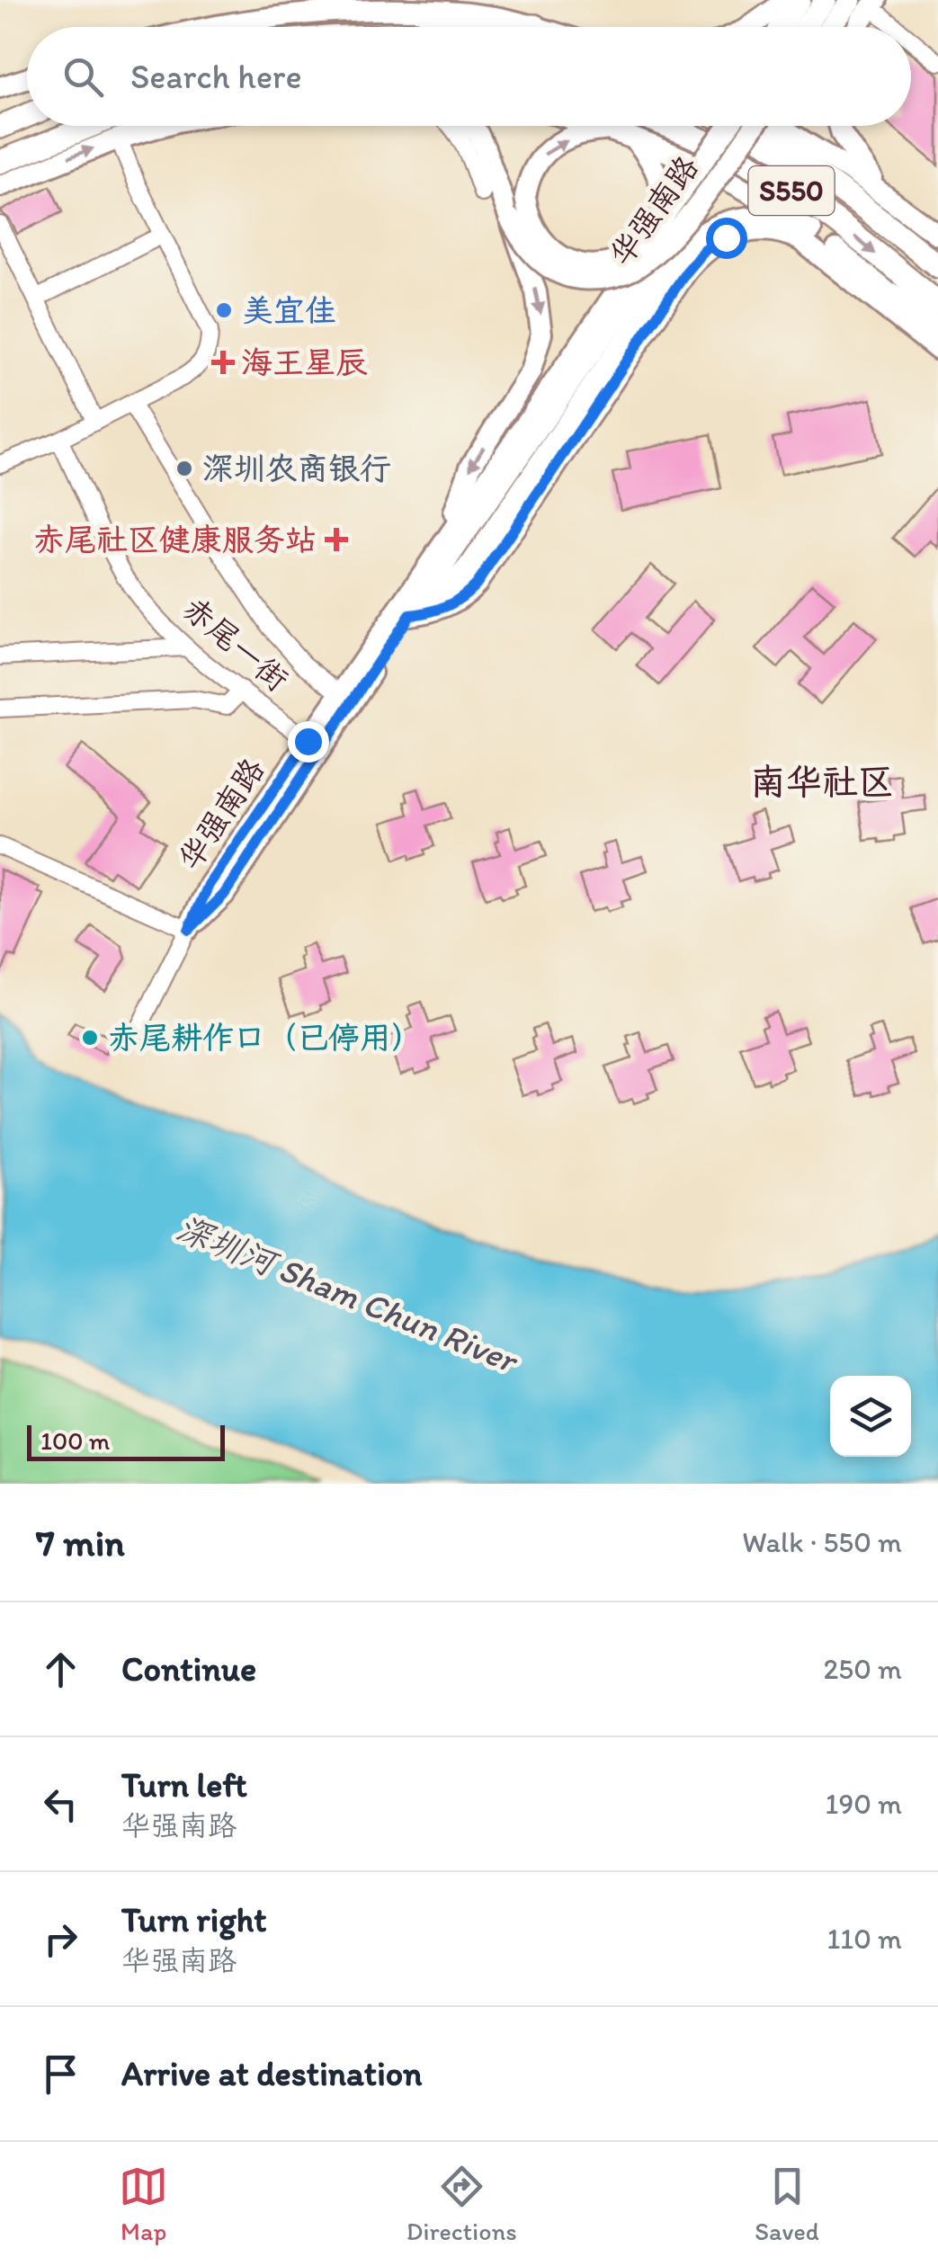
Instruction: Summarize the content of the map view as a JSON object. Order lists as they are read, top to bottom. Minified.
{"streets":{"highway":["S550"],"main road":["华强南路"],"street":["赤尾一街"]},"crossings":[["华强南路","赤尾一街"]],"districts":["南华社区"],"water":["深圳河 Sham Chun River"],"places":{"other":["美宜佳","深圳农商银行","赤尾耕作口（已停用）"],"health":["海王星辰","赤尾社区健康服务站"]},"scale_bar":"100 m","page":{"search":"Search here","scale":"100 m","heading":["7 min","Walk · 550 m"],"list":[["Continue","250 m"],["Turn left","华强南路","190 m"],["Turn right","华强南路","110 m"],"Arrive at destination"],"nav":["Map","Directions","Saved"]}}
